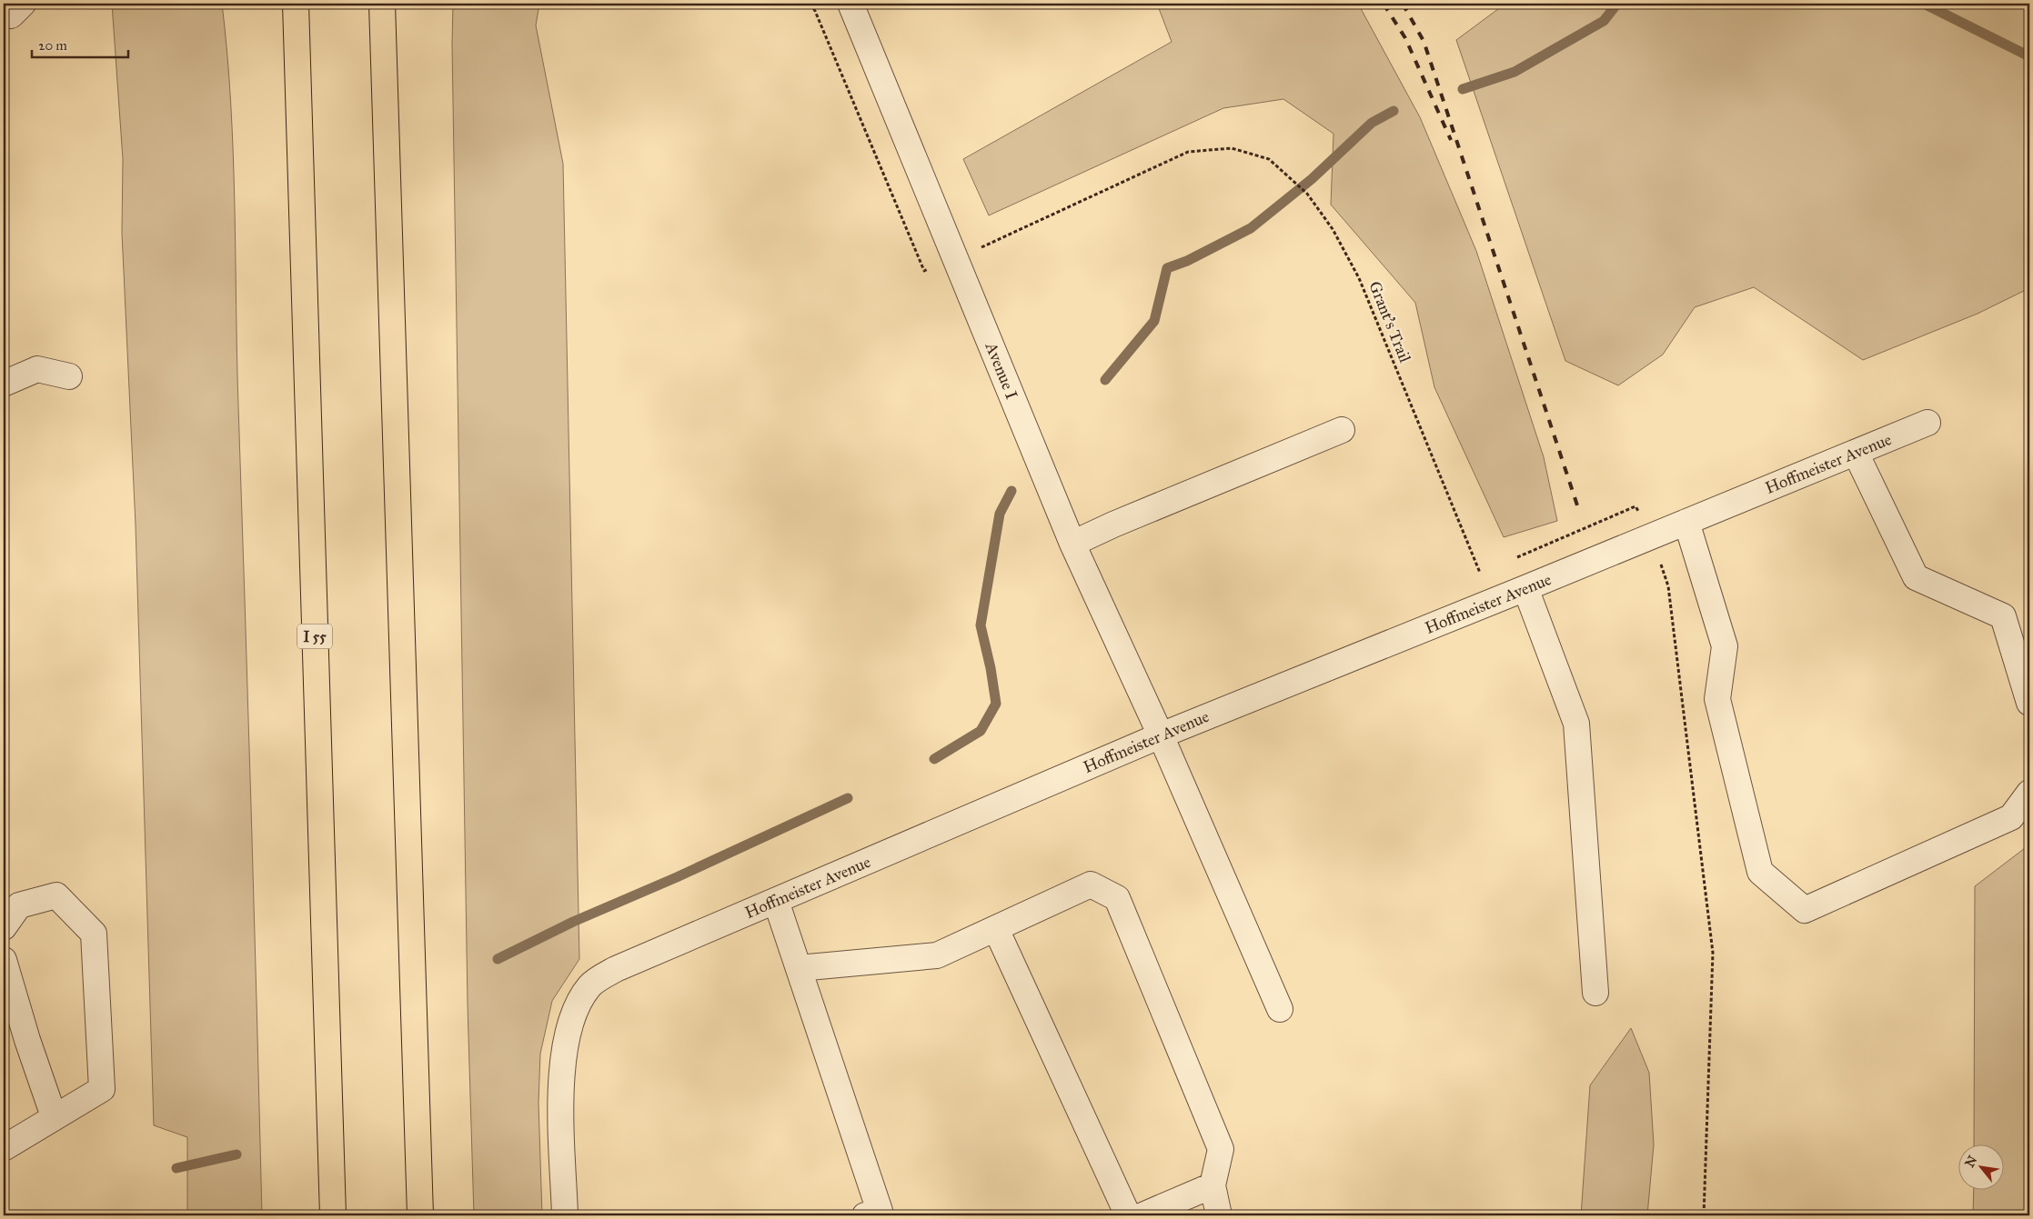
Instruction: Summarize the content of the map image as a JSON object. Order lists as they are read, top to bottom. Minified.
{"streets":{"highway":["I 55"],"street":["Avenue I","Hoffmeister Avenue"],"path":["Grant's Trail"]},"crossings":[["Avenue I","Hoffmeister Avenue"]],"scale_bar":"20 m","north":"top left"}
